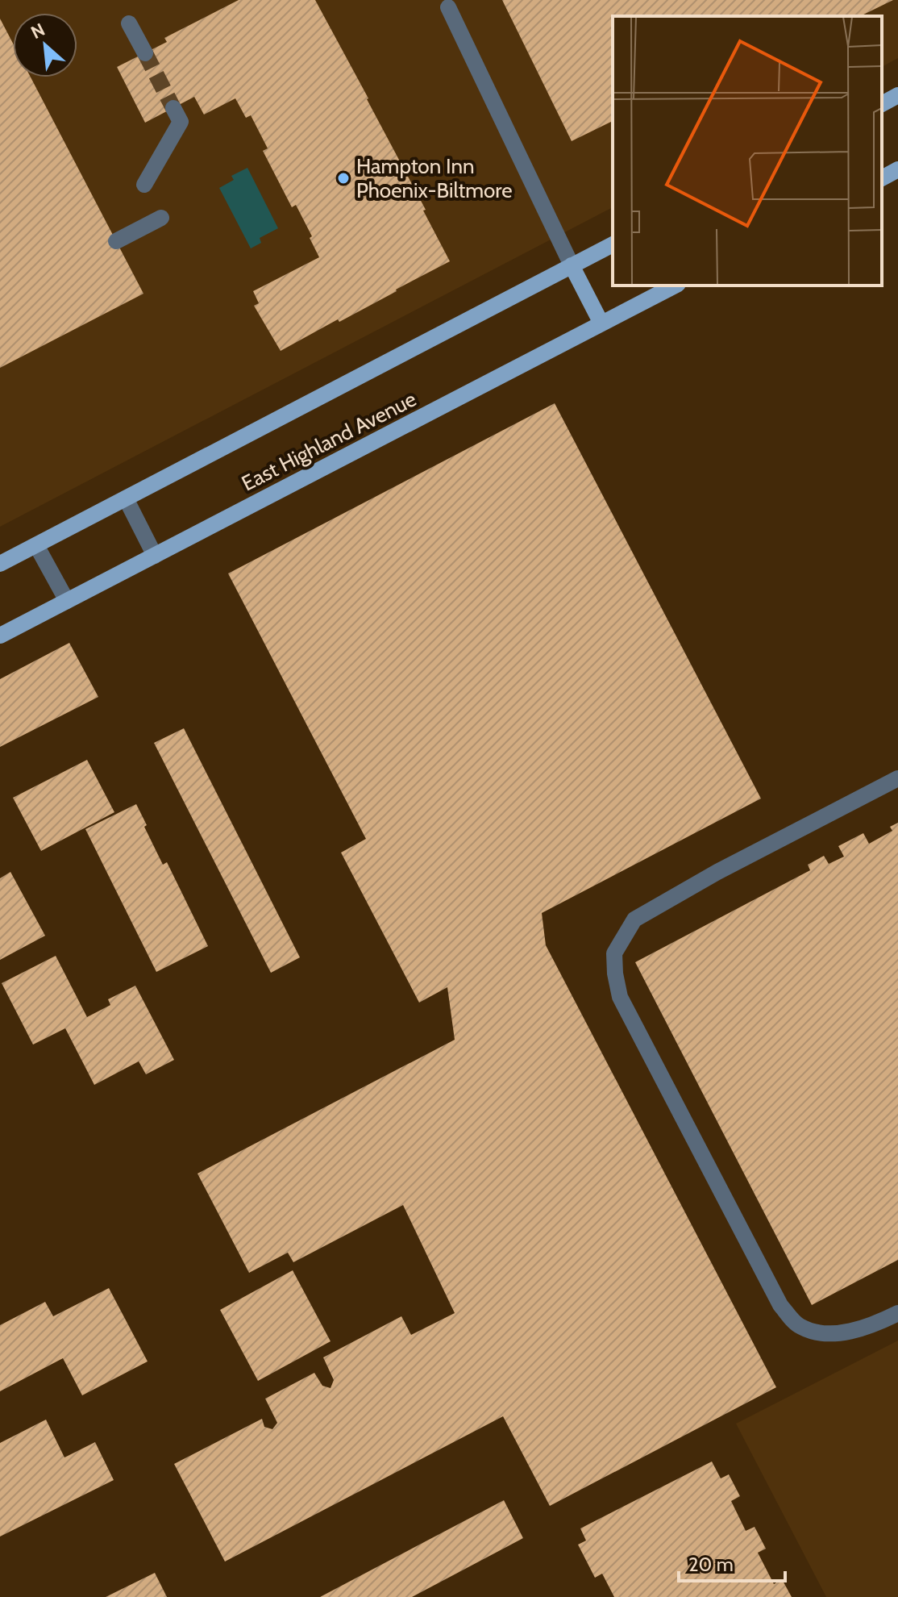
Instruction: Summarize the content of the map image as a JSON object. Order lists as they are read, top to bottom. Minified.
{"streets":{"main road":["East Highland Avenue"]},"places":["Hampton Inn Phoenix-Biltmore"],"scale_bar":"20 m","north":"top left"}
